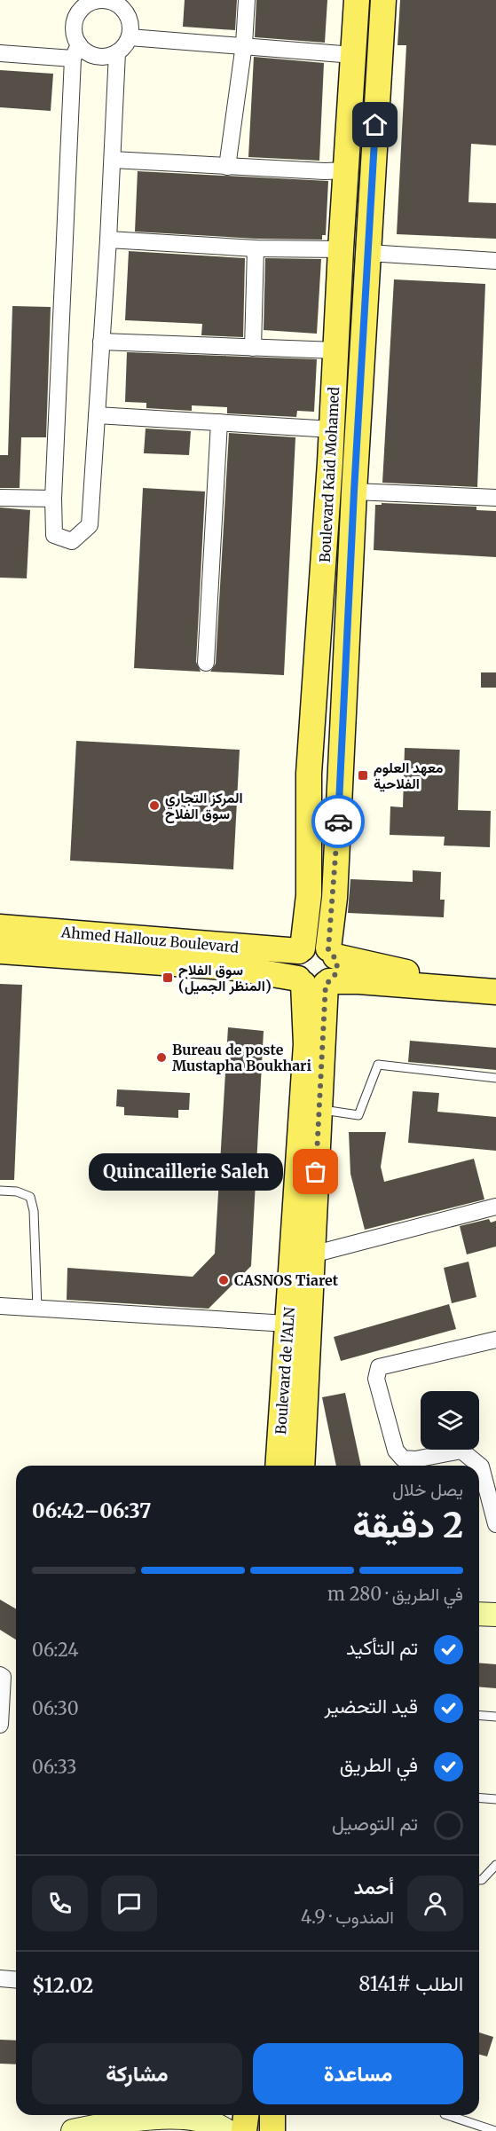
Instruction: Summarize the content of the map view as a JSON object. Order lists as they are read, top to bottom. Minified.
{"streets":{"main road":["Boulevard Kaid Mohamed","Ahmed Hallouz Boulevard","Boulevard de l'ALN"]},"crossings":[["Boulevard Kaid Mohamed","Ahmed Hallouz Boulevard"],["Boulevard Kaid Mohamed","Boulevard de l'ALN"],["Ahmed Hallouz Boulevard","Boulevard de l'ALN"]],"places":{"transit":["معهد العلوم الفلاحية","سوق الفلاح (المنظر الجميل)"],"other":["المركز التجاري سوق الفلاح","Bureau de poste Mustapha Boukhari","Quincaillerie Saleh","CASNOS Tiaret"]},"page":{"bubble":"Quincaillerie Saleh","heading":["2 دقيقة","يصل خلال","06:37–06:42"],"panel":["أحمد","المندوب · 4.9","الطلب #8141","$12.02"],"bar":"في الطريق · 280 m","list":[["تم التأكيد","06:24"],["قيد التحضير","06:30"],["في الطريق","06:33"],"تم التوصيل"],"buttons":["مساعدة","مشاركة"]}}
